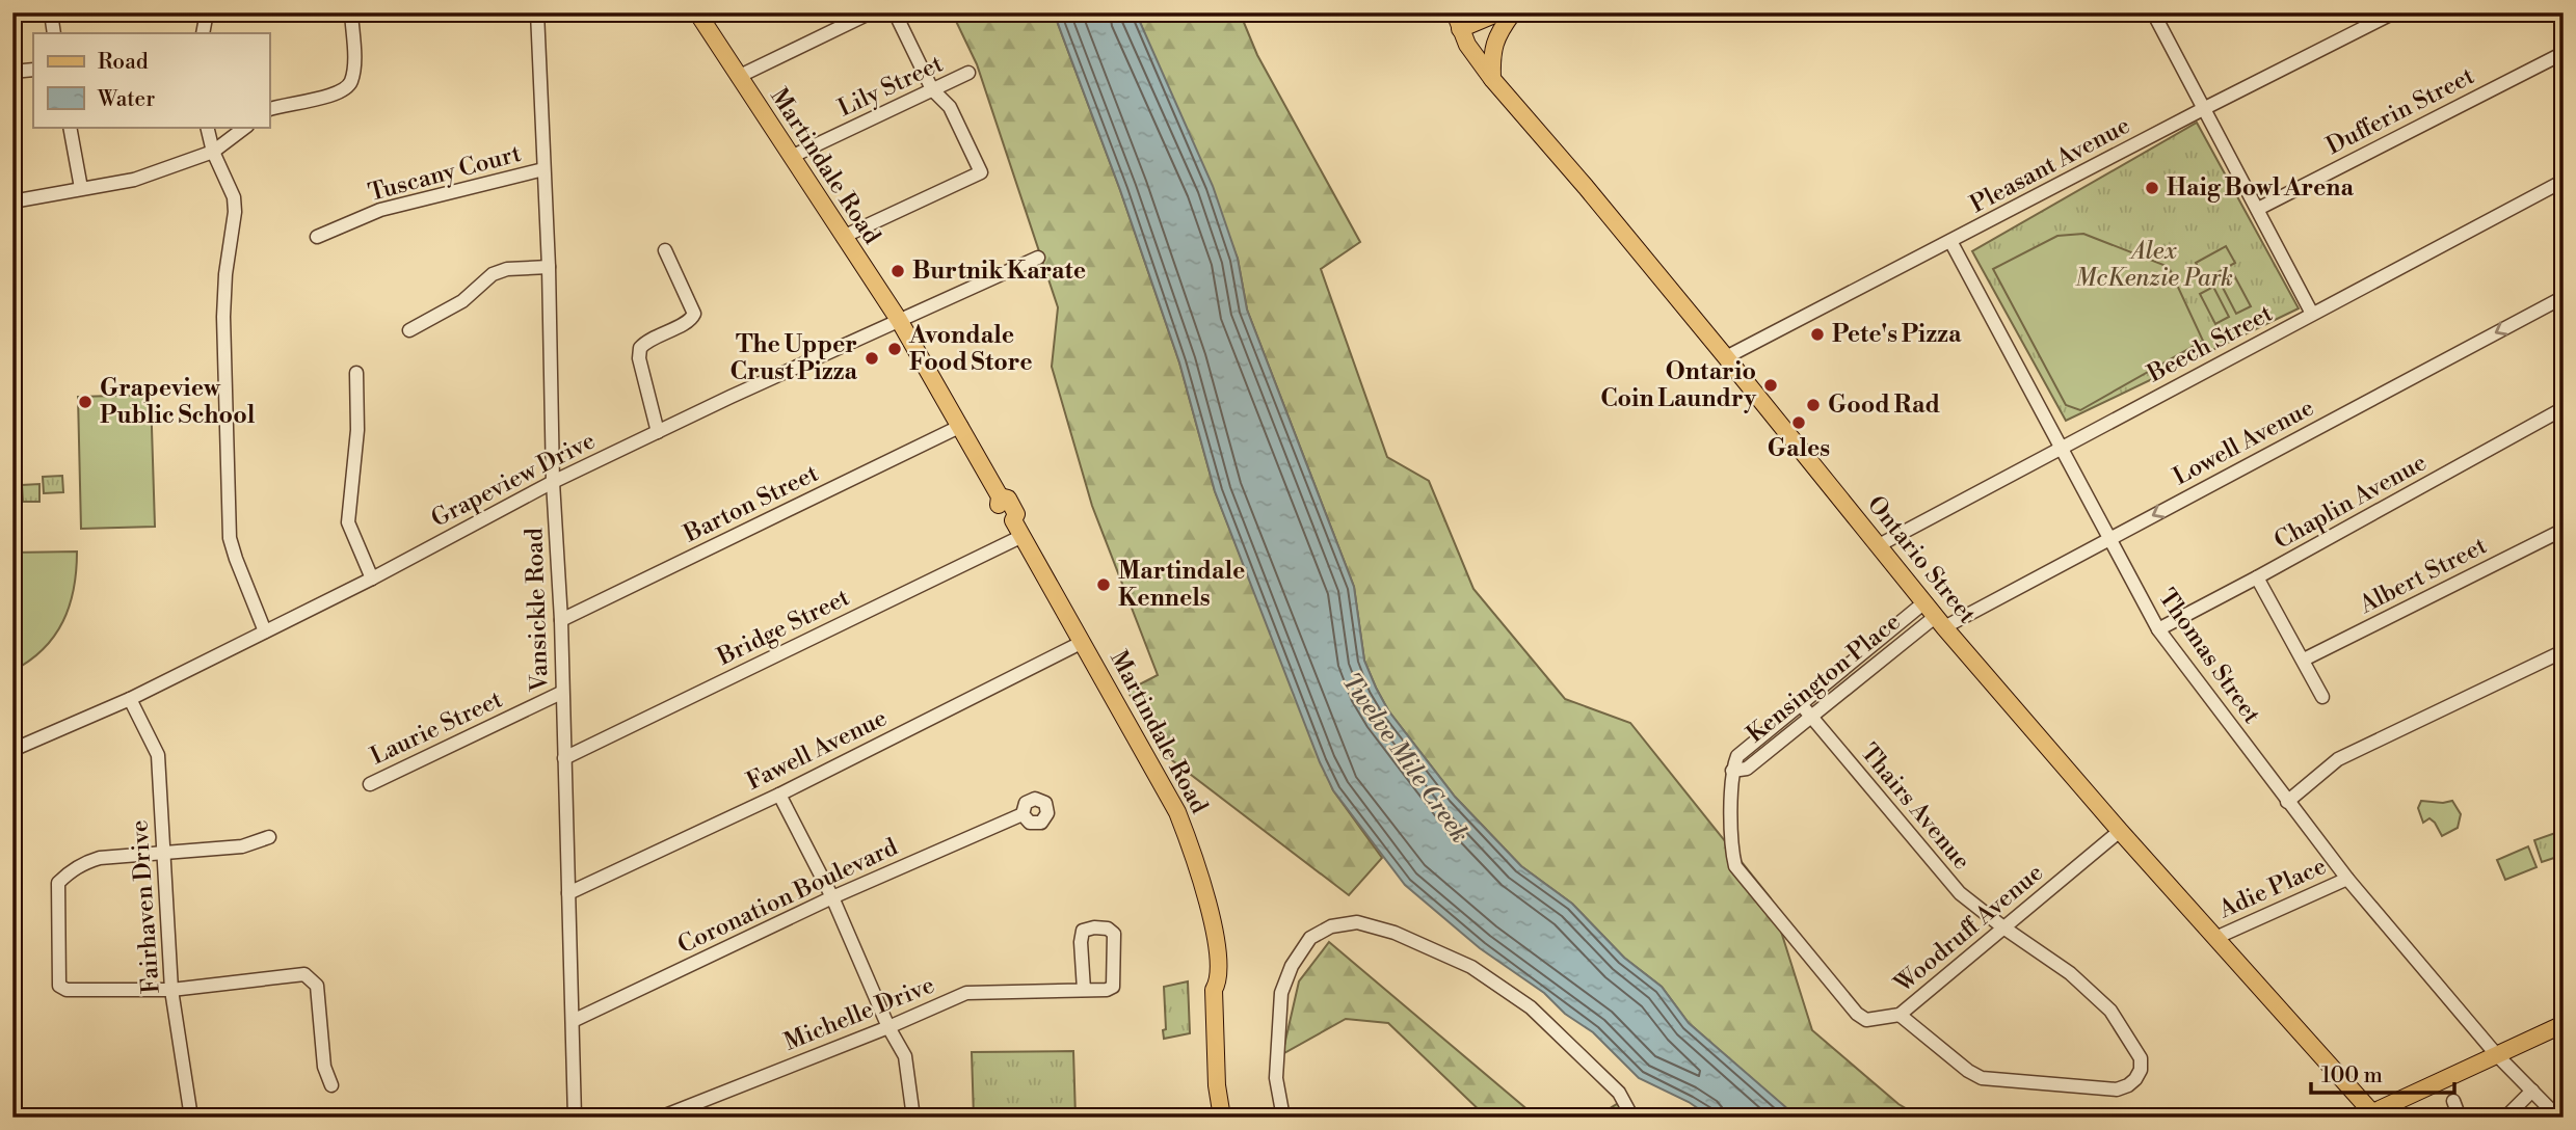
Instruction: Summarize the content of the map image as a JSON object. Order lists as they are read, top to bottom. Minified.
{"streets":{"main road":["Martindale Road","Ontario Street"],"street":["Lily Street","Dufferin Street","Pleasant Avenue","Tuscany Court","Beech Street","Lowell Avenue","Grapeview Drive","Chaplin Avenue","Barton Street","Albert Street","Vansickle Road","Bridge Street","Thomas Street","Kensington Place","Laurie Street","Fawell Avenue","Thairs Avenue","Adie Place","Coronation Boulevard","Fairhaven Drive","Woodruff Avenue","Michelle Drive"]},"crossings":[["Lily Street","Martindale Road"],["Pleasant Avenue","Ontario Street"],["Pleasant Avenue","Thomas Street"],["Martindale Road","Grapeview Drive"],["Martindale Road","Barton Street"],["Martindale Road","Bridge Street"],["Martindale Road","Fawell Avenue"],["Tuscany Court","Vansickle Road"],["Beech Street","Ontario Street"],["Beech Street","Thomas Street"],["Lowell Avenue","Ontario Street"],["Lowell Avenue","Thomas Street"],["Lowell Avenue","Kensington Place"],["Grapeview Drive","Vansickle Road"],["Grapeview Drive","Fairhaven Drive"],["Chaplin Avenue","Thomas Street"],["Barton Street","Vansickle Road"],["Ontario Street","Kensington Place"],["Ontario Street","Adie Place"],["Ontario Street","Woodruff Avenue"],["Vansickle Road","Bridge Street"],["Vansickle Road","Laurie Street"],["Vansickle Road","Fawell Avenue"],["Vansickle Road","Coronation Boulevard"],["Thomas Street","Adie Place"],["Kensington Place","Thairs Avenue"],["Kensington Place","Woodruff Avenue"],["Thairs Avenue","Woodruff Avenue"]],"one_way":["Lowell Avenue"],"water":["Twelve Mile Creek"],"parks":["Alex McKenzie Park"],"places":["Haig Bowl Arena","Burtnik Karate","Pete's Pizza","Avondale Food Store","The Upper Crust Pizza","Ontario Coin Laundry","Grapeview Public School","Good Rad","Gales","Martindale Kennels"],"legend":["Road","Water"],"scale_bar":"100 m"}
